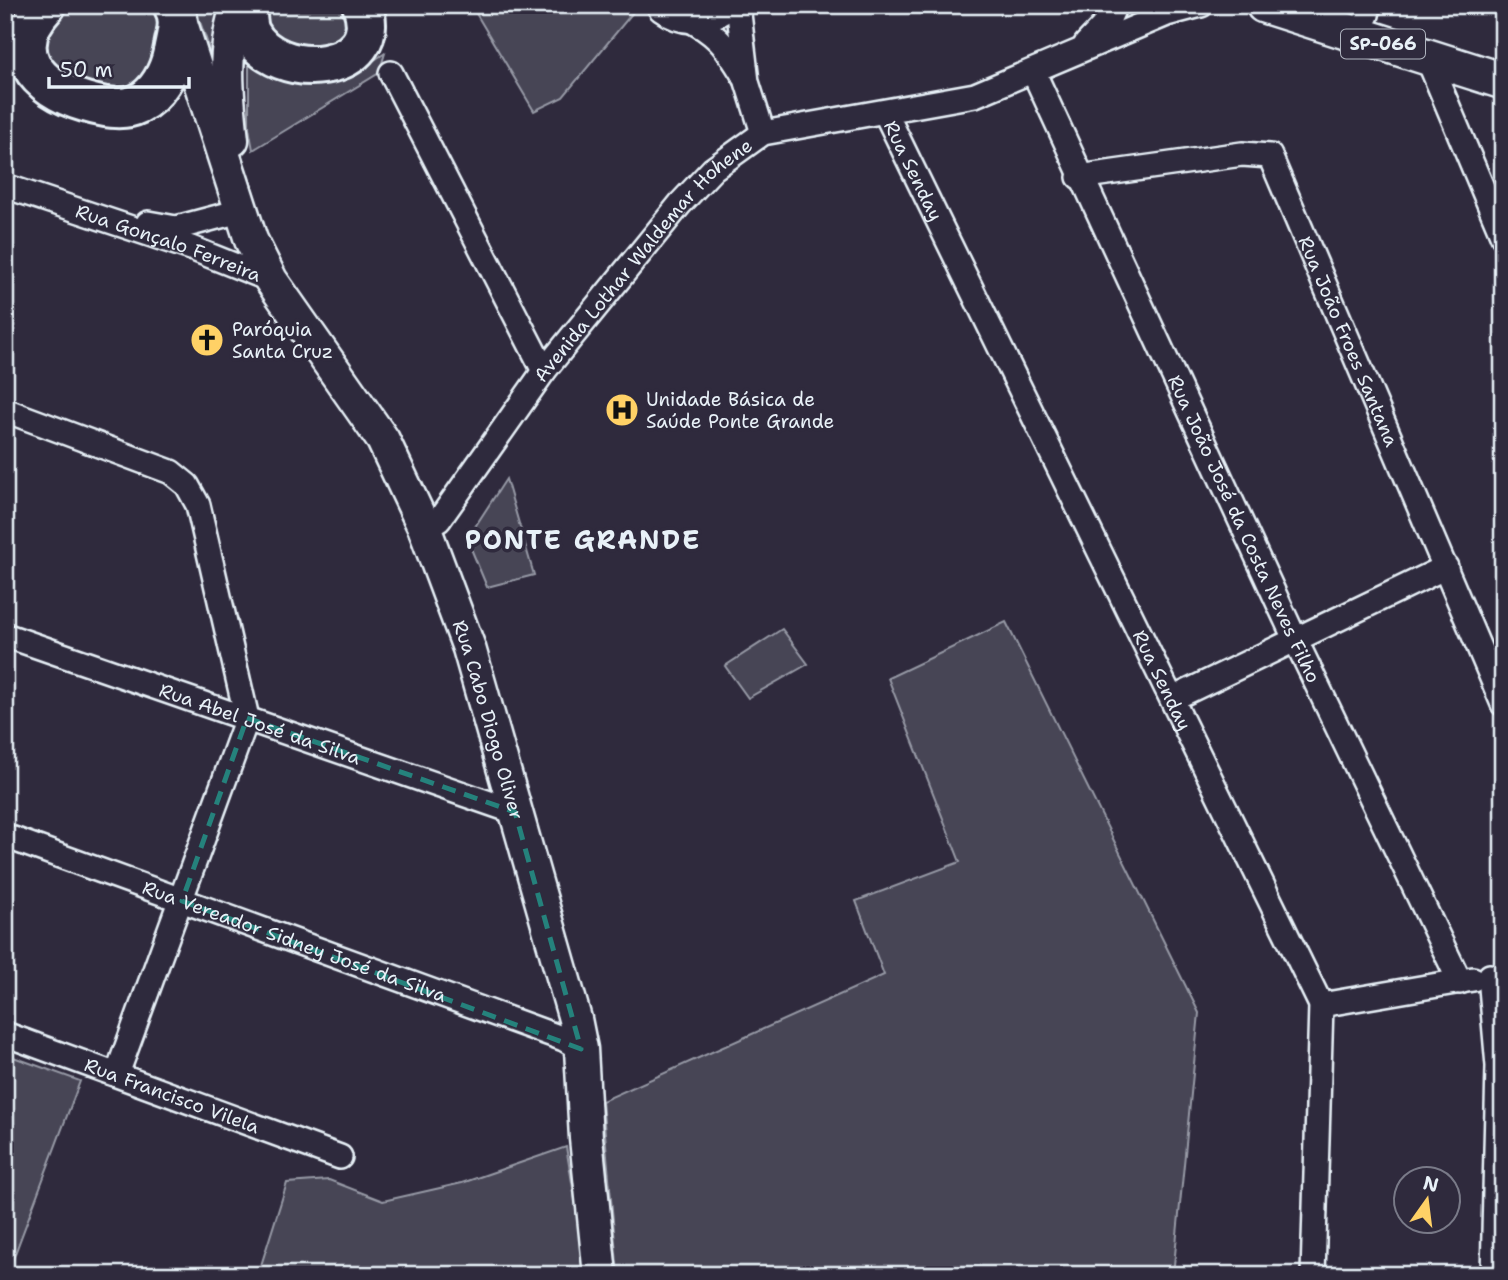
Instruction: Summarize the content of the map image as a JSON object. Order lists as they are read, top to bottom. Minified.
{"streets":{"main road":["SP-066","Rua Cabo Diogo Oliver"],"street":["Rua Senday","Rua Gonçalo Ferreira","Avenida Lothar Waldemar Hohene","Rua João Froes Santana","Rua João José da Costa Neves Filho","Rua Abel José da Silva","Rua Vereador Sidney José da Silva","Rua Francisco Vilela"]},"crossings":[["Rua Senday","Avenida Lothar Waldemar Hohene"],["Rua Gonçalo Ferreira","Rua Cabo Diogo Oliver"],["Avenida Lothar Waldemar Hohene","Rua João José da Costa Neves Filho"],["Avenida Lothar Waldemar Hohene","Rua Cabo Diogo Oliver"],["Rua João Froes Santana","Rua João José da Costa Neves Filho"],["Rua Cabo Diogo Oliver","Rua Abel José da Silva"],["Rua Cabo Diogo Oliver","Rua Vereador Sidney José da Silva"]],"districts":["PONTE GRANDE"],"places":{"church":["Paróquia Santa Cruz"],"hospital":["Unidade Básica de Saúde Ponte Grande"]},"scale_bar":"50 m","north":"top"}
